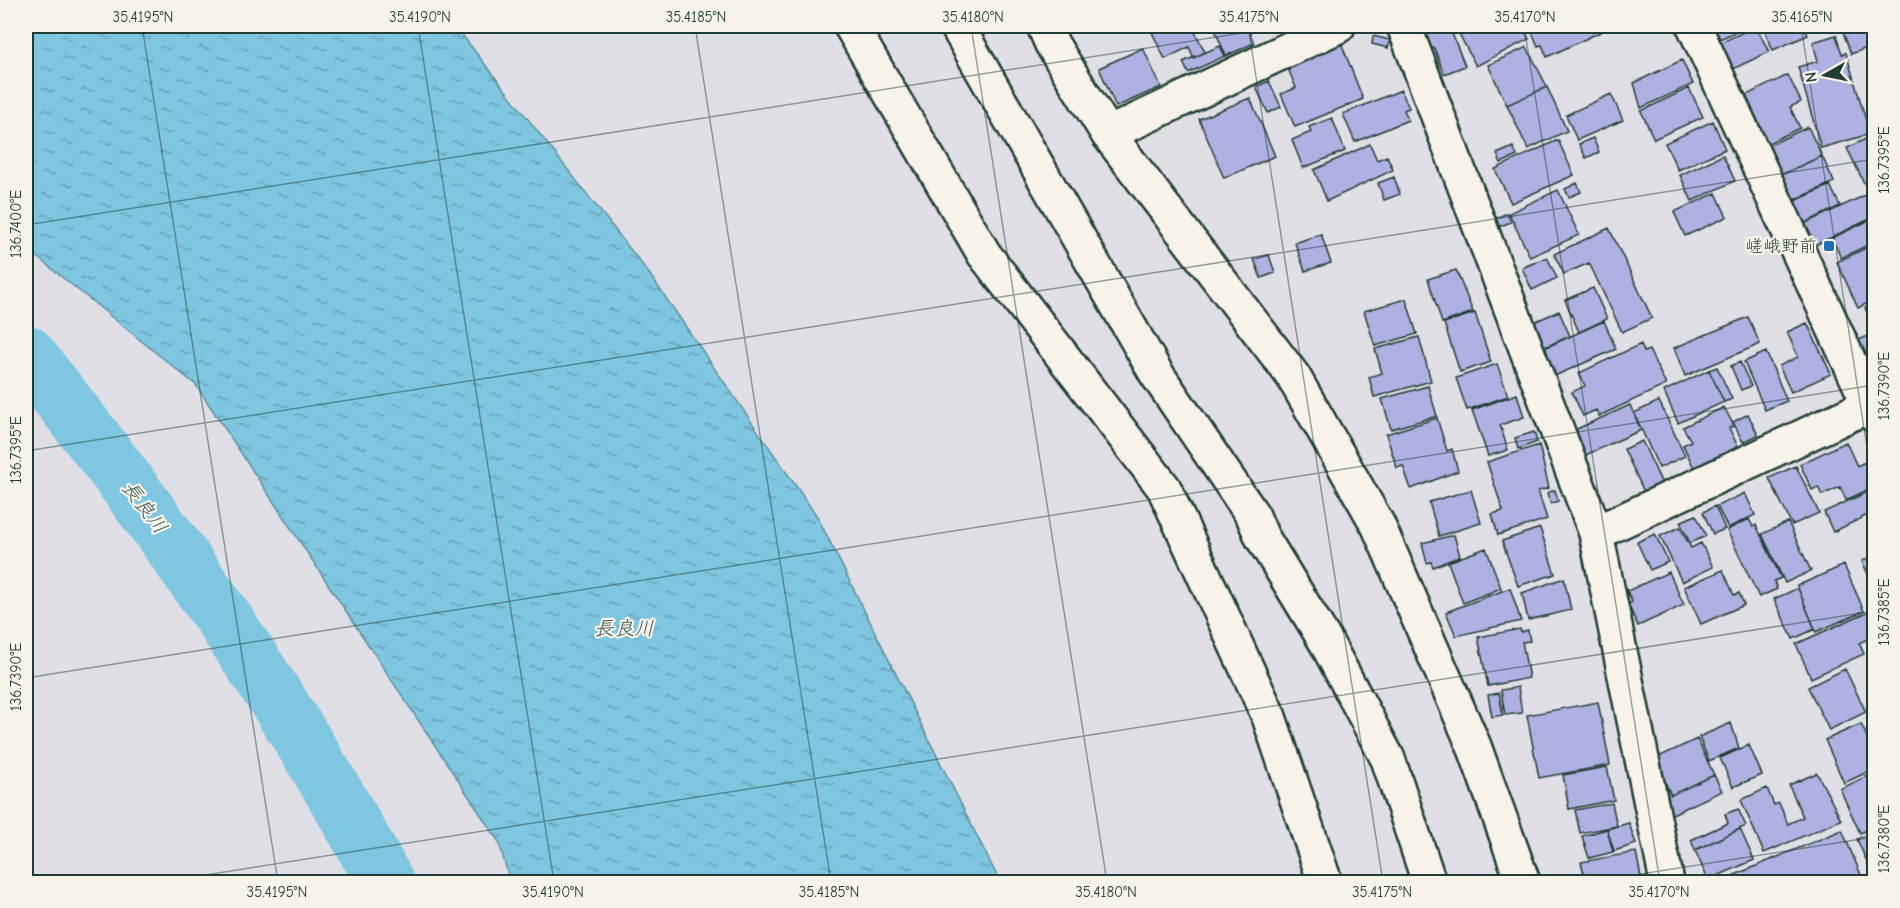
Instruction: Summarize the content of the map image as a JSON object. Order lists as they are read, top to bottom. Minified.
{"water":["長良川"],"places":{"transit":["嵯峨野前"]},"north":"left","coordinates":["35.4195°N","35.4190°N","35.4185°N","35.4180°N","35.4175°N","35.4170°N","35.4165°N","136.7395°E","136.7400°E","136.7390°E","136.7385°E","136.7380°E"]}
